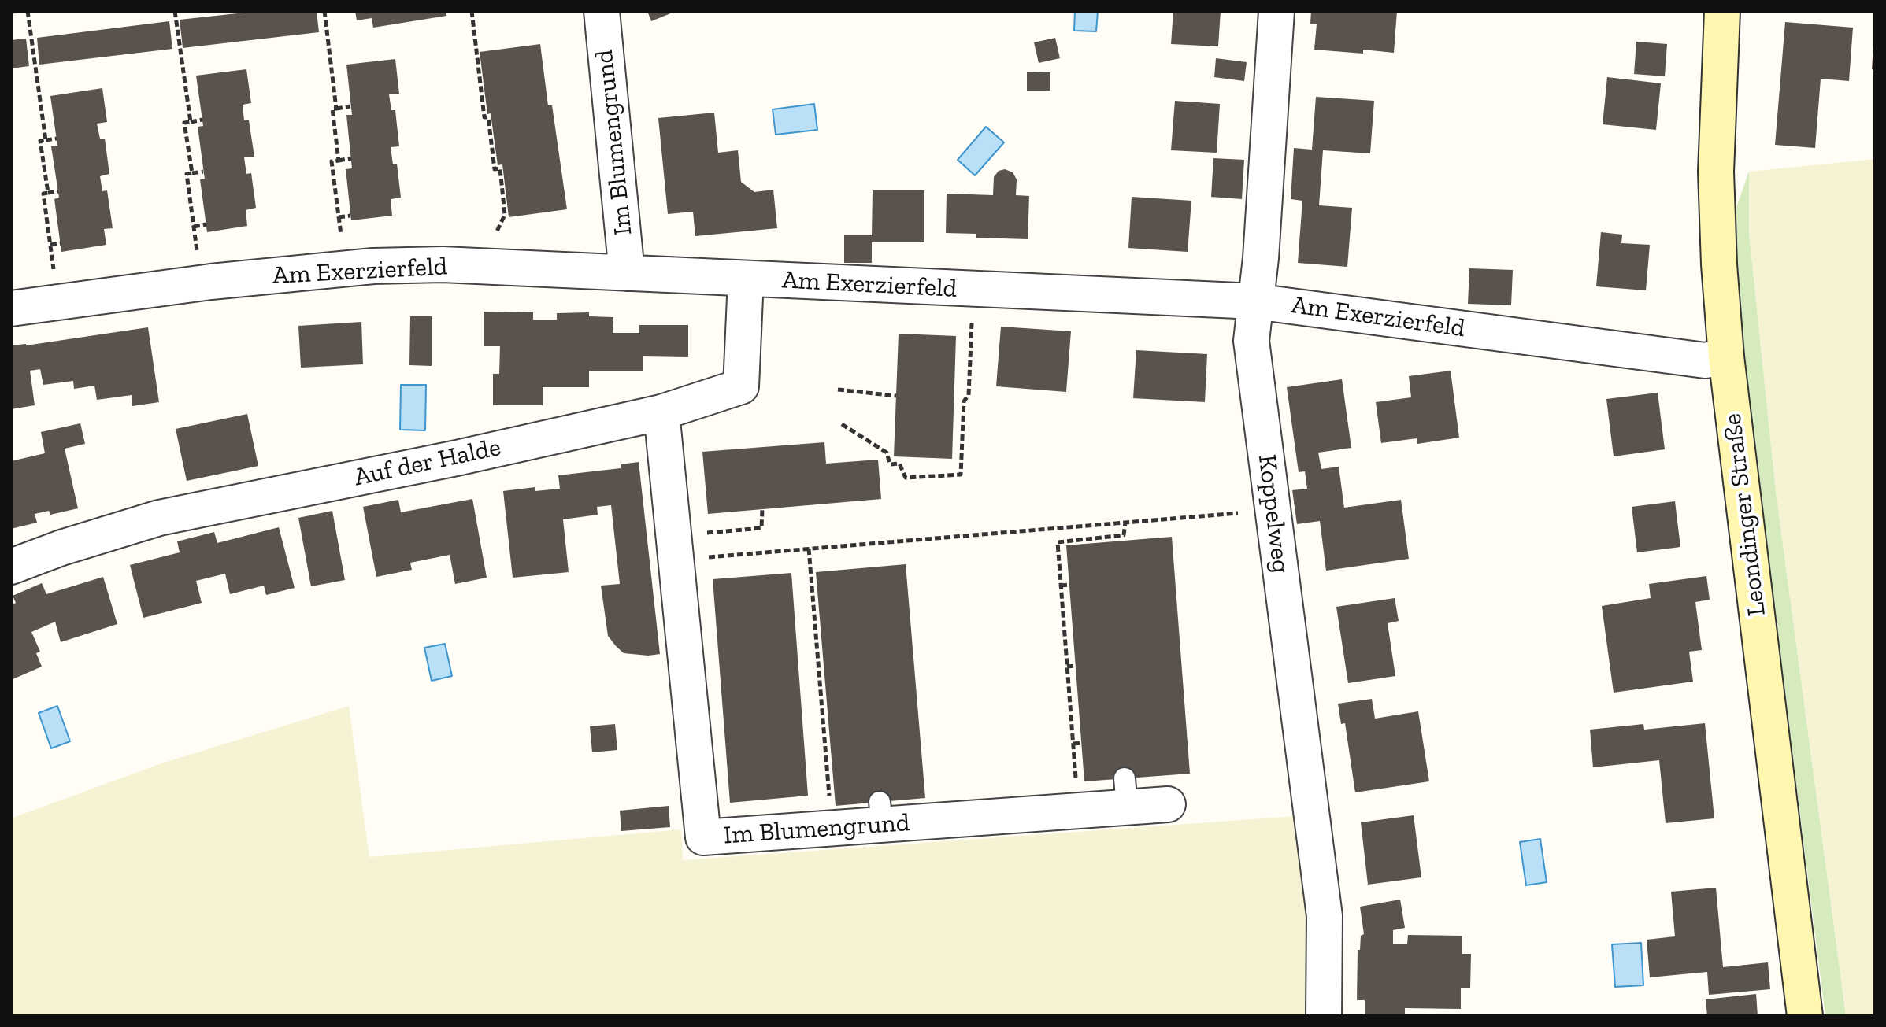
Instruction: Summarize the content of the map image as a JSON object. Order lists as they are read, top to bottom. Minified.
{"streets":{"street":["Im Blumengrund","Am Exerzierfeld","Auf der Halde","Koppelweg","Leondinger Straße"]},"crossings":[["Im Blumengrund","Am Exerzierfeld"],["Im Blumengrund","Auf der Halde"],["Am Exerzierfeld","Auf der Halde"],["Am Exerzierfeld","Koppelweg"],["Am Exerzierfeld","Leondinger Straße"]]}
